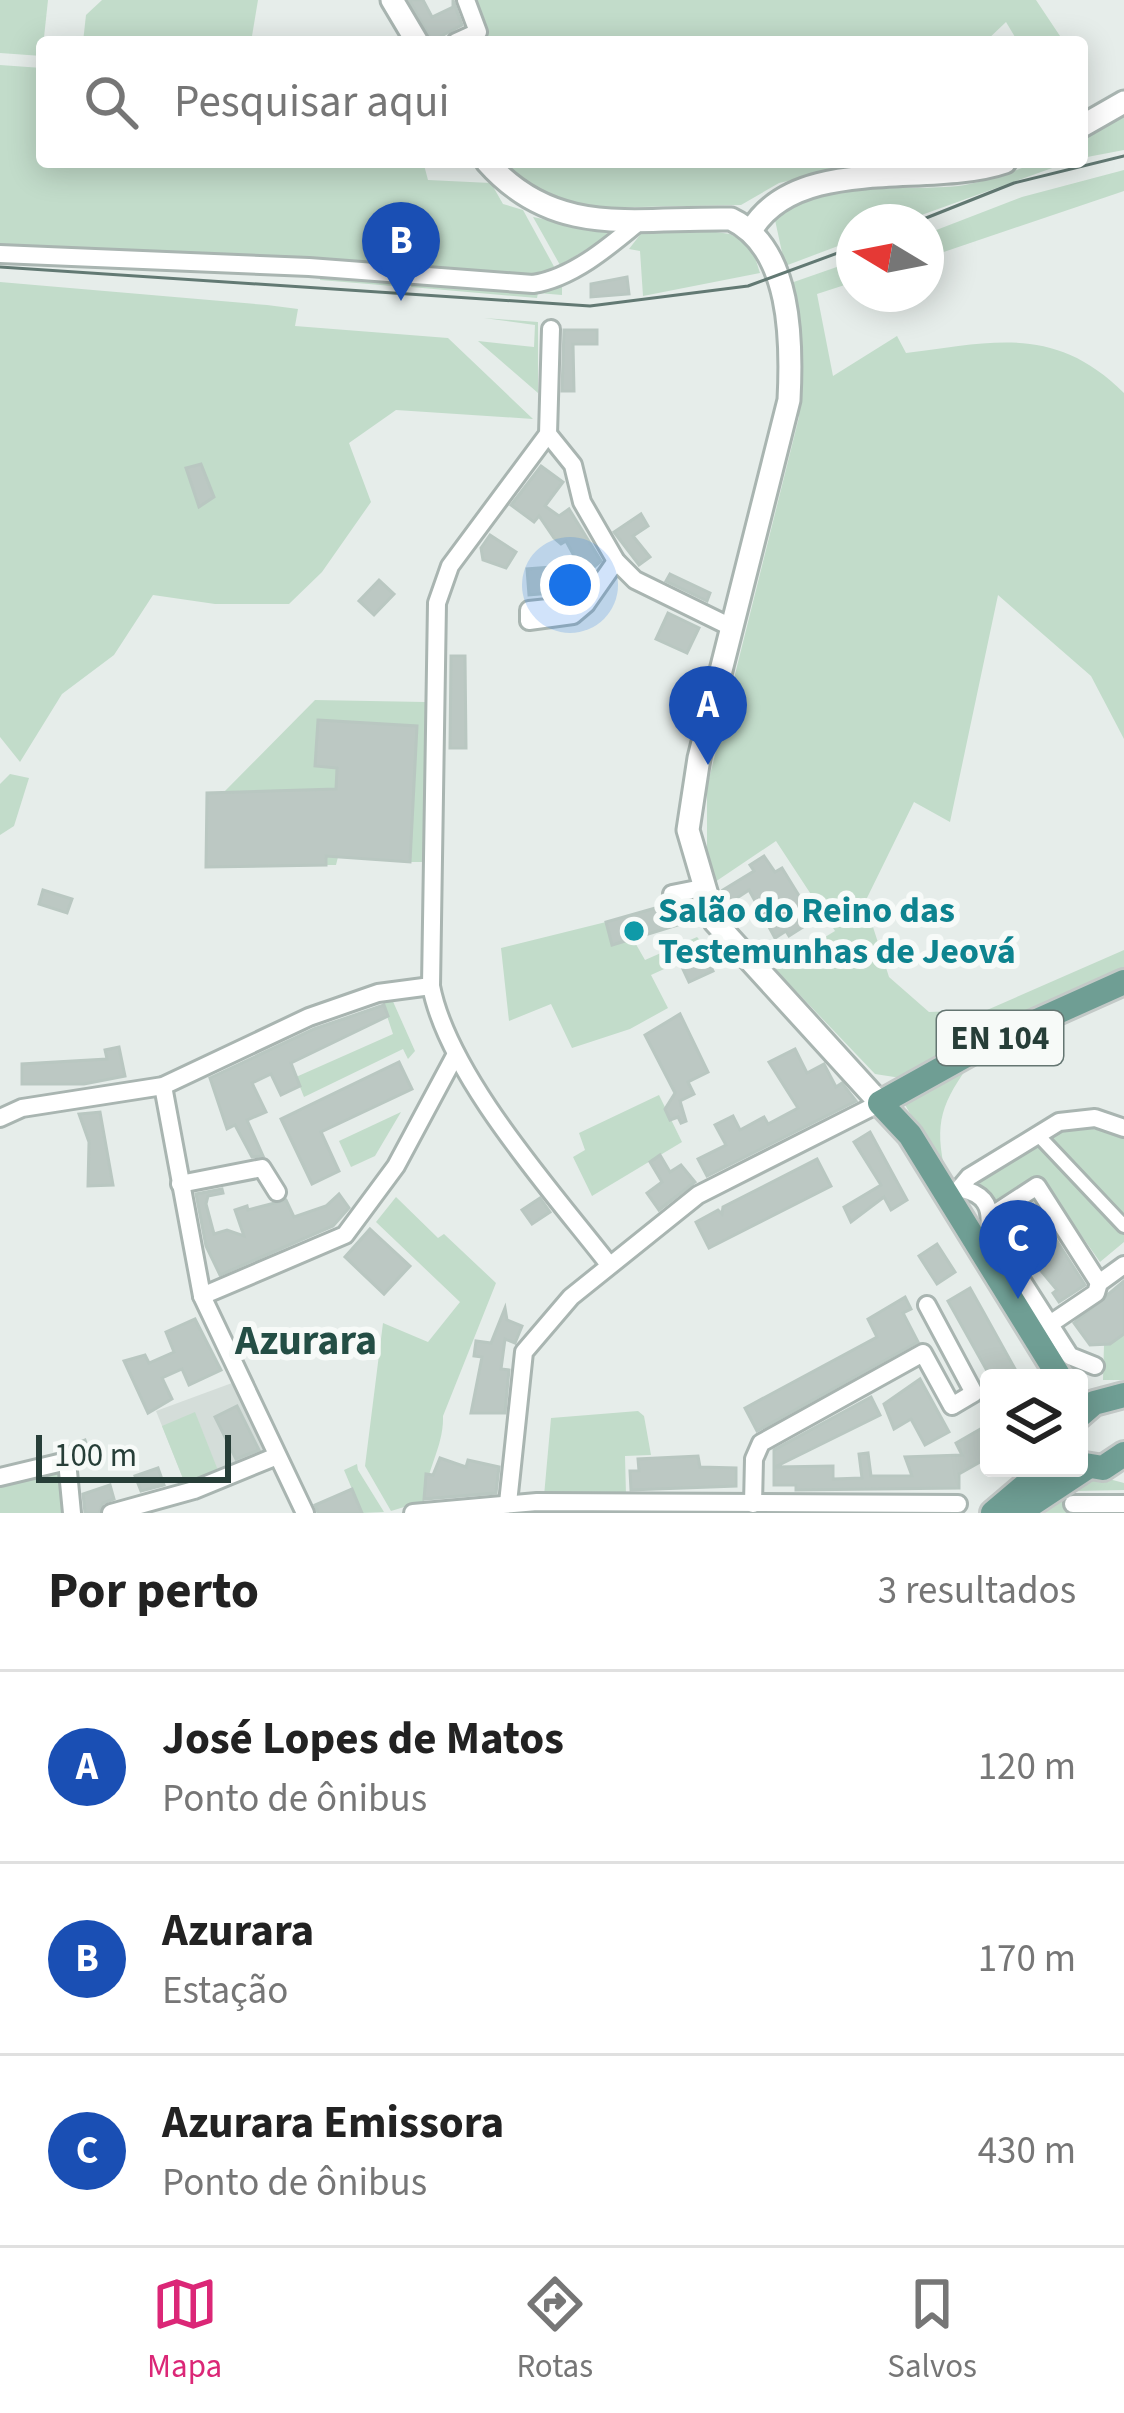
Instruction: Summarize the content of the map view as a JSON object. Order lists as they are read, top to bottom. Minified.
{"streets":{"main road":["EN 104"]},"districts":["Azurara"],"places":["Salão do Reino das Testemunhas de Jeová"],"scale_bar":"100 m","north":"left","page":{"search":"Pesquisar aqui","pins":["B","A","C"],"scale":"100 m","heading":["Por perto","3 resultados"],"list":[{"mark":"A","name":"José Lopes de Matos","note":"Ponto de ônibus","value":"120 m"},{"mark":"B","name":"Azurara","note":"Estação","value":"170 m"},{"mark":"C","name":"Azurara Emissora","note":"Ponto de ônibus","value":"430 m"}],"nav":["Mapa","Rotas","Salvos"]}}
